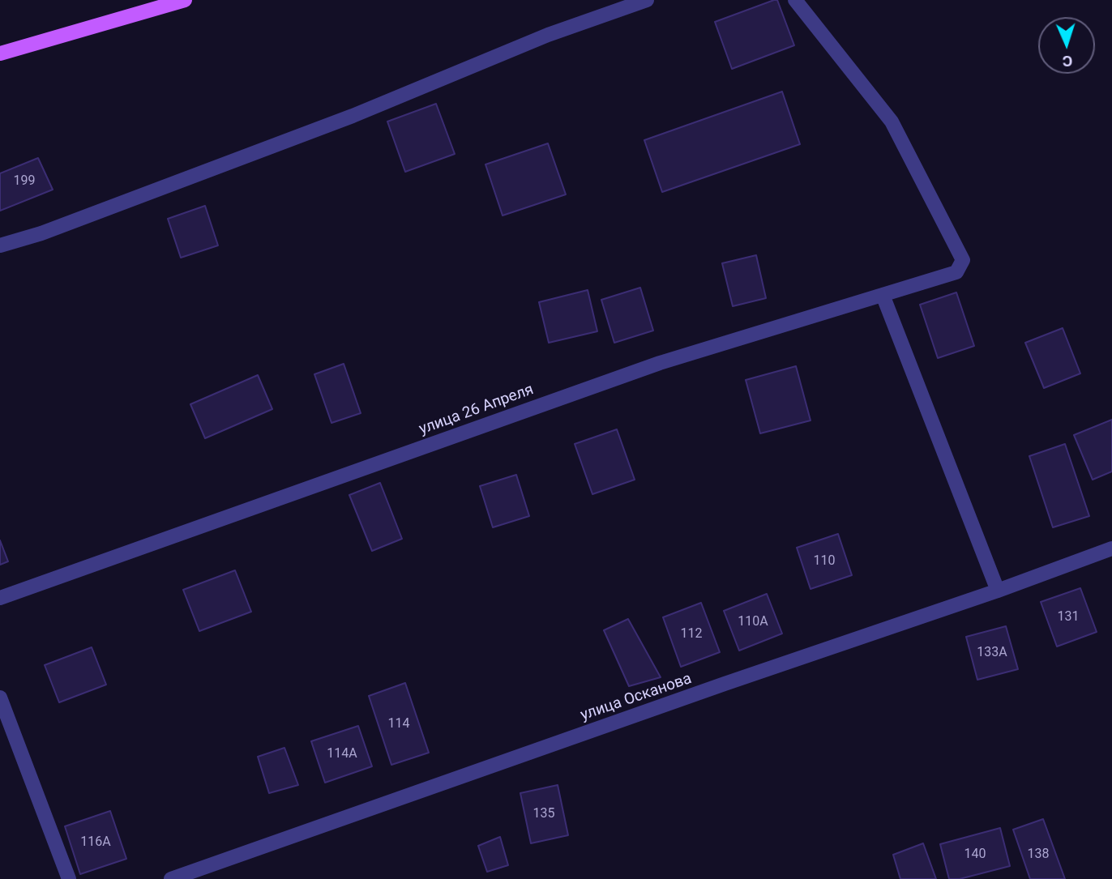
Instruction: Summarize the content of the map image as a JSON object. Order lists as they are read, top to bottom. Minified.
{"streets":{"street":["улица 26 Апреля","улица Осканова"]},"house_numbers":["199","110","131","110А","112","133А","114","114А","135","116А","140","138"],"north":"bottom"}
